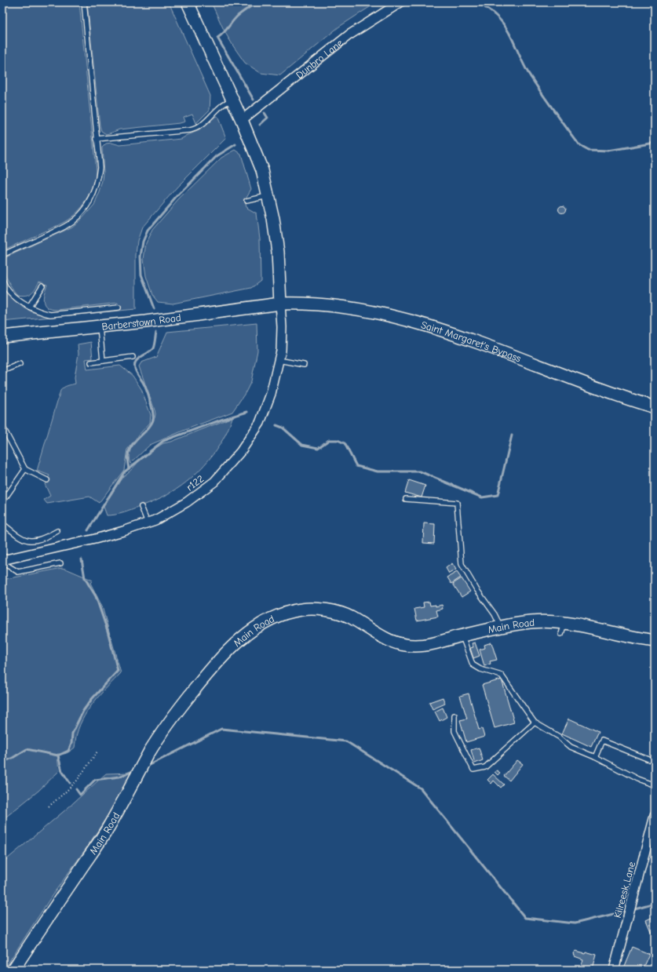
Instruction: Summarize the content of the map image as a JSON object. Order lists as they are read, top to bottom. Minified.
{"streets":{"main road":["Barberstown Road","Saint Margaret's Bypass","Main Road"],"street":["Dunbro Lane","r122","Kilreesk Lane"]},"crossings":[["Barberstown Road","Saint Margaret's Bypass"],["Barberstown Road","r122"],["Saint Margaret's Bypass","r122"]]}
